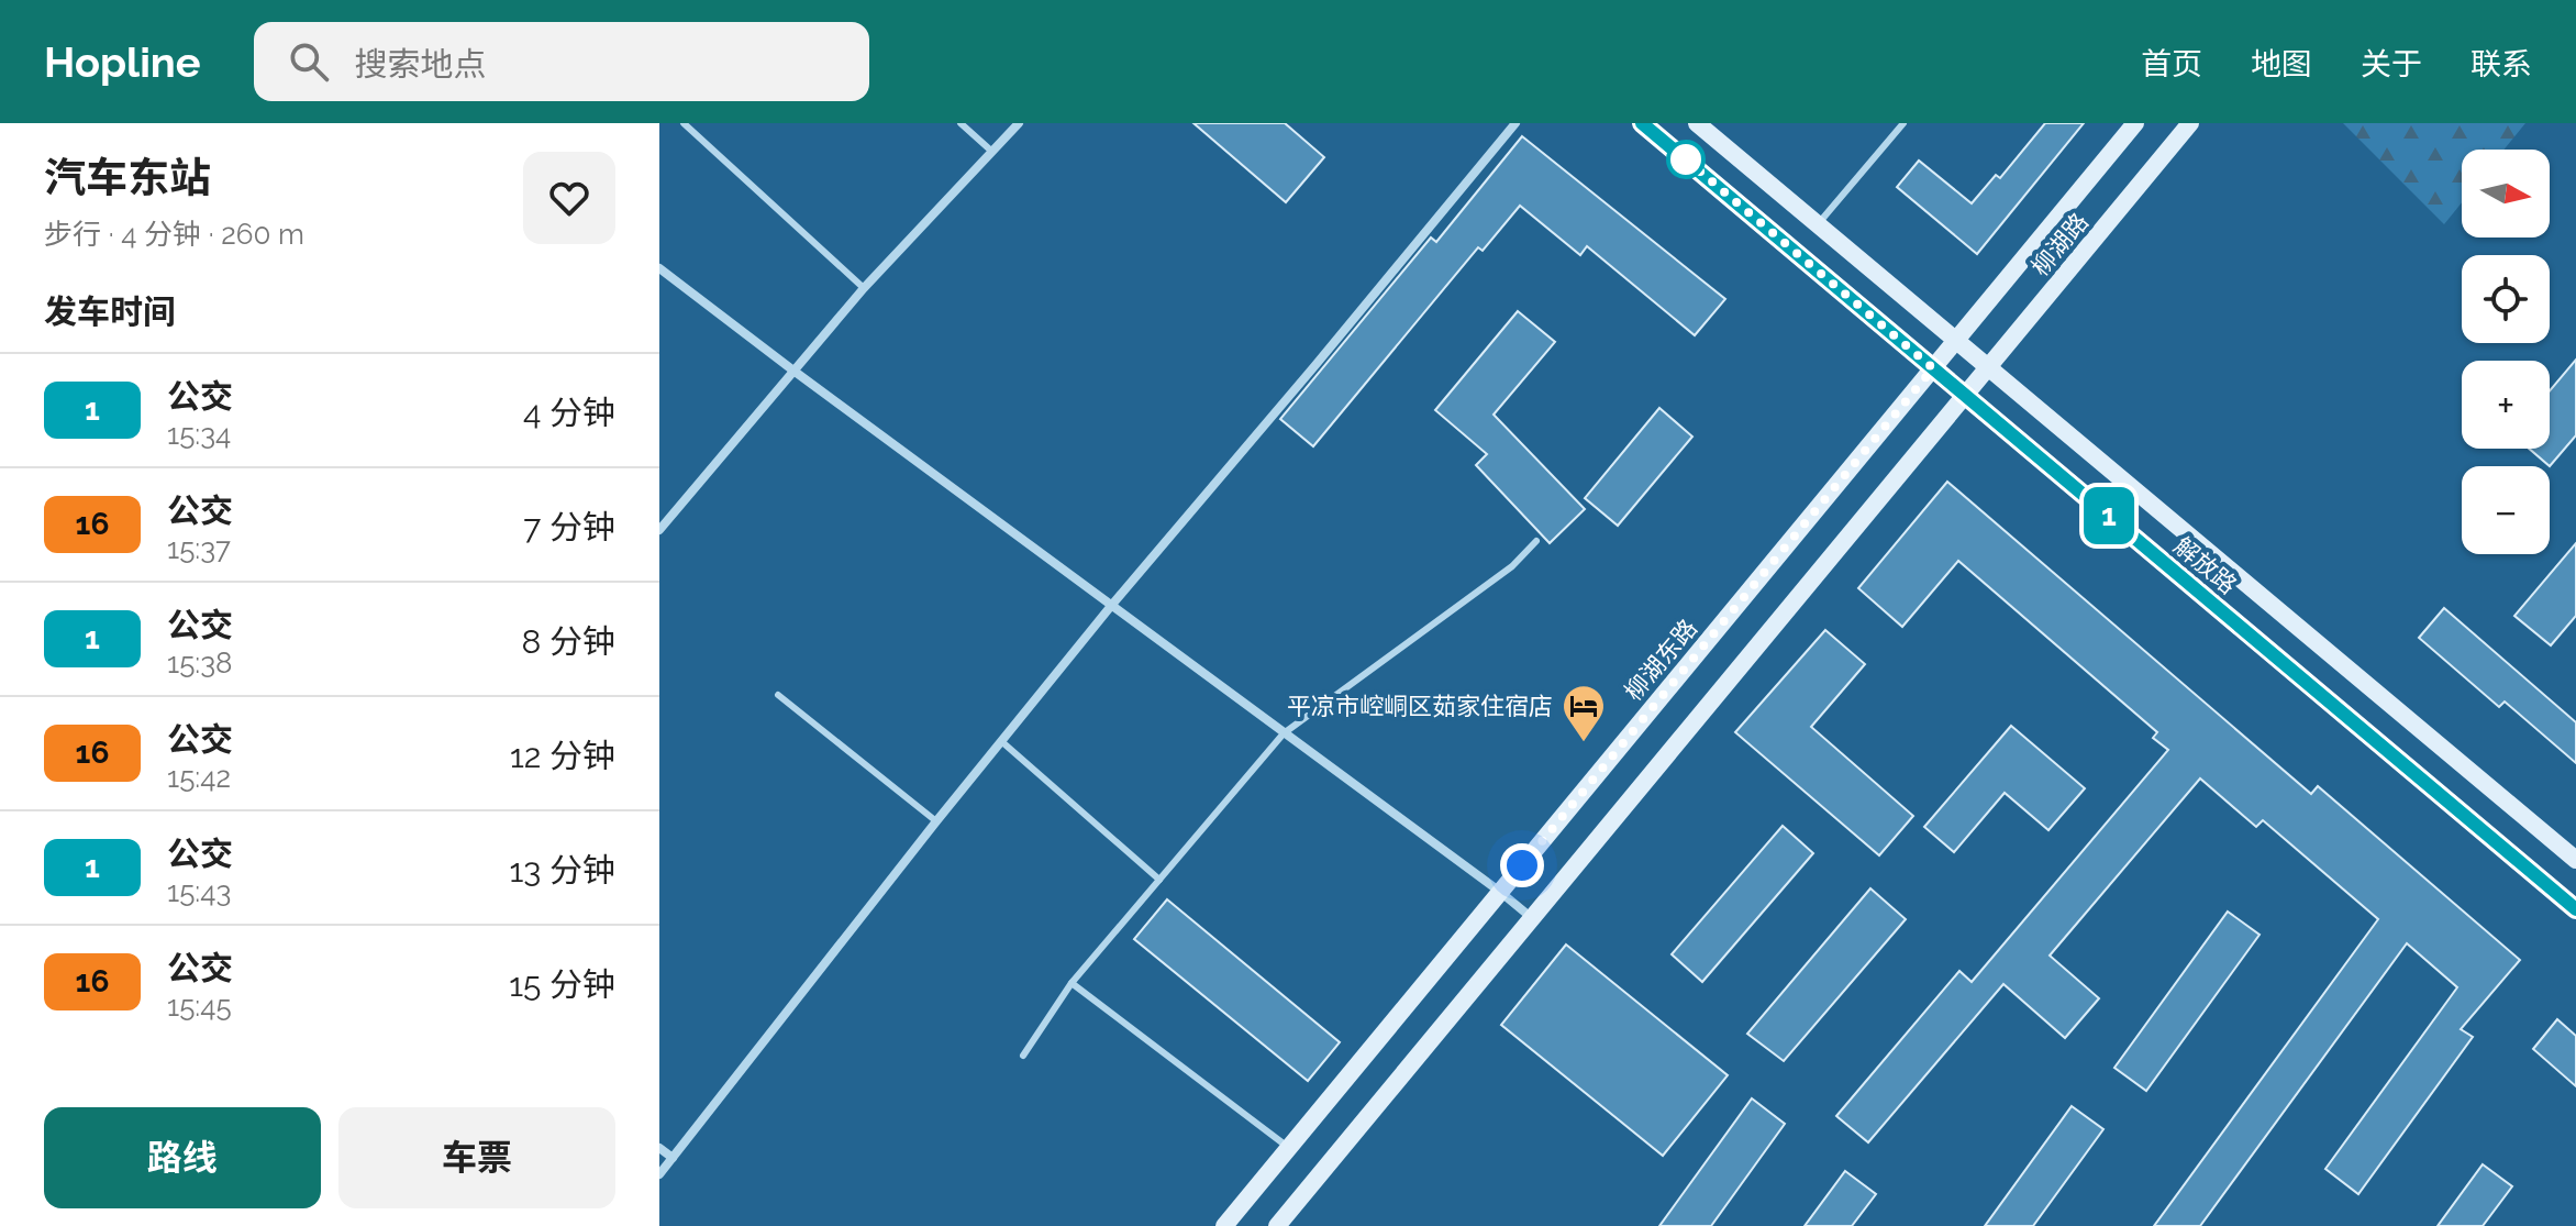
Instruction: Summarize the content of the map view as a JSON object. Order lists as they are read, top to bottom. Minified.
{"streets":{"main road":["柳湖路","解放路","柳湖东路"]},"crossings":[["柳湖路","解放路"],["柳湖路","柳湖东路"],["解放路","柳湖东路"]],"places":{"hotel":["平凉市崆峒区茹家住宿店"]},"lines":["bus line 1"],"north":"right","page":{"header":"Hopline","search":"搜索地点","nav":["首页","地图","关于","联系"],"heading":[["汽车东站","步行 · 4 分钟 · 260 m"],"发车时间"],"on_map":"1","map_buttons":["+","−"],"list":[{"mark":"1","name":"公交","note":"15:34","value":"4 分钟"},{"mark":"16","name":"公交","note":"15:37","value":"7 分钟"},{"mark":"1","name":"公交","note":"15:38","value":"8 分钟"},{"mark":"16","name":"公交","note":"15:42","value":"12 分钟"},{"mark":"1","name":"公交","note":"15:43","value":"13 分钟"},{"mark":"16","name":"公交","note":"15:45","value":"15 分钟"}],"buttons":["路线","车票"]}}
